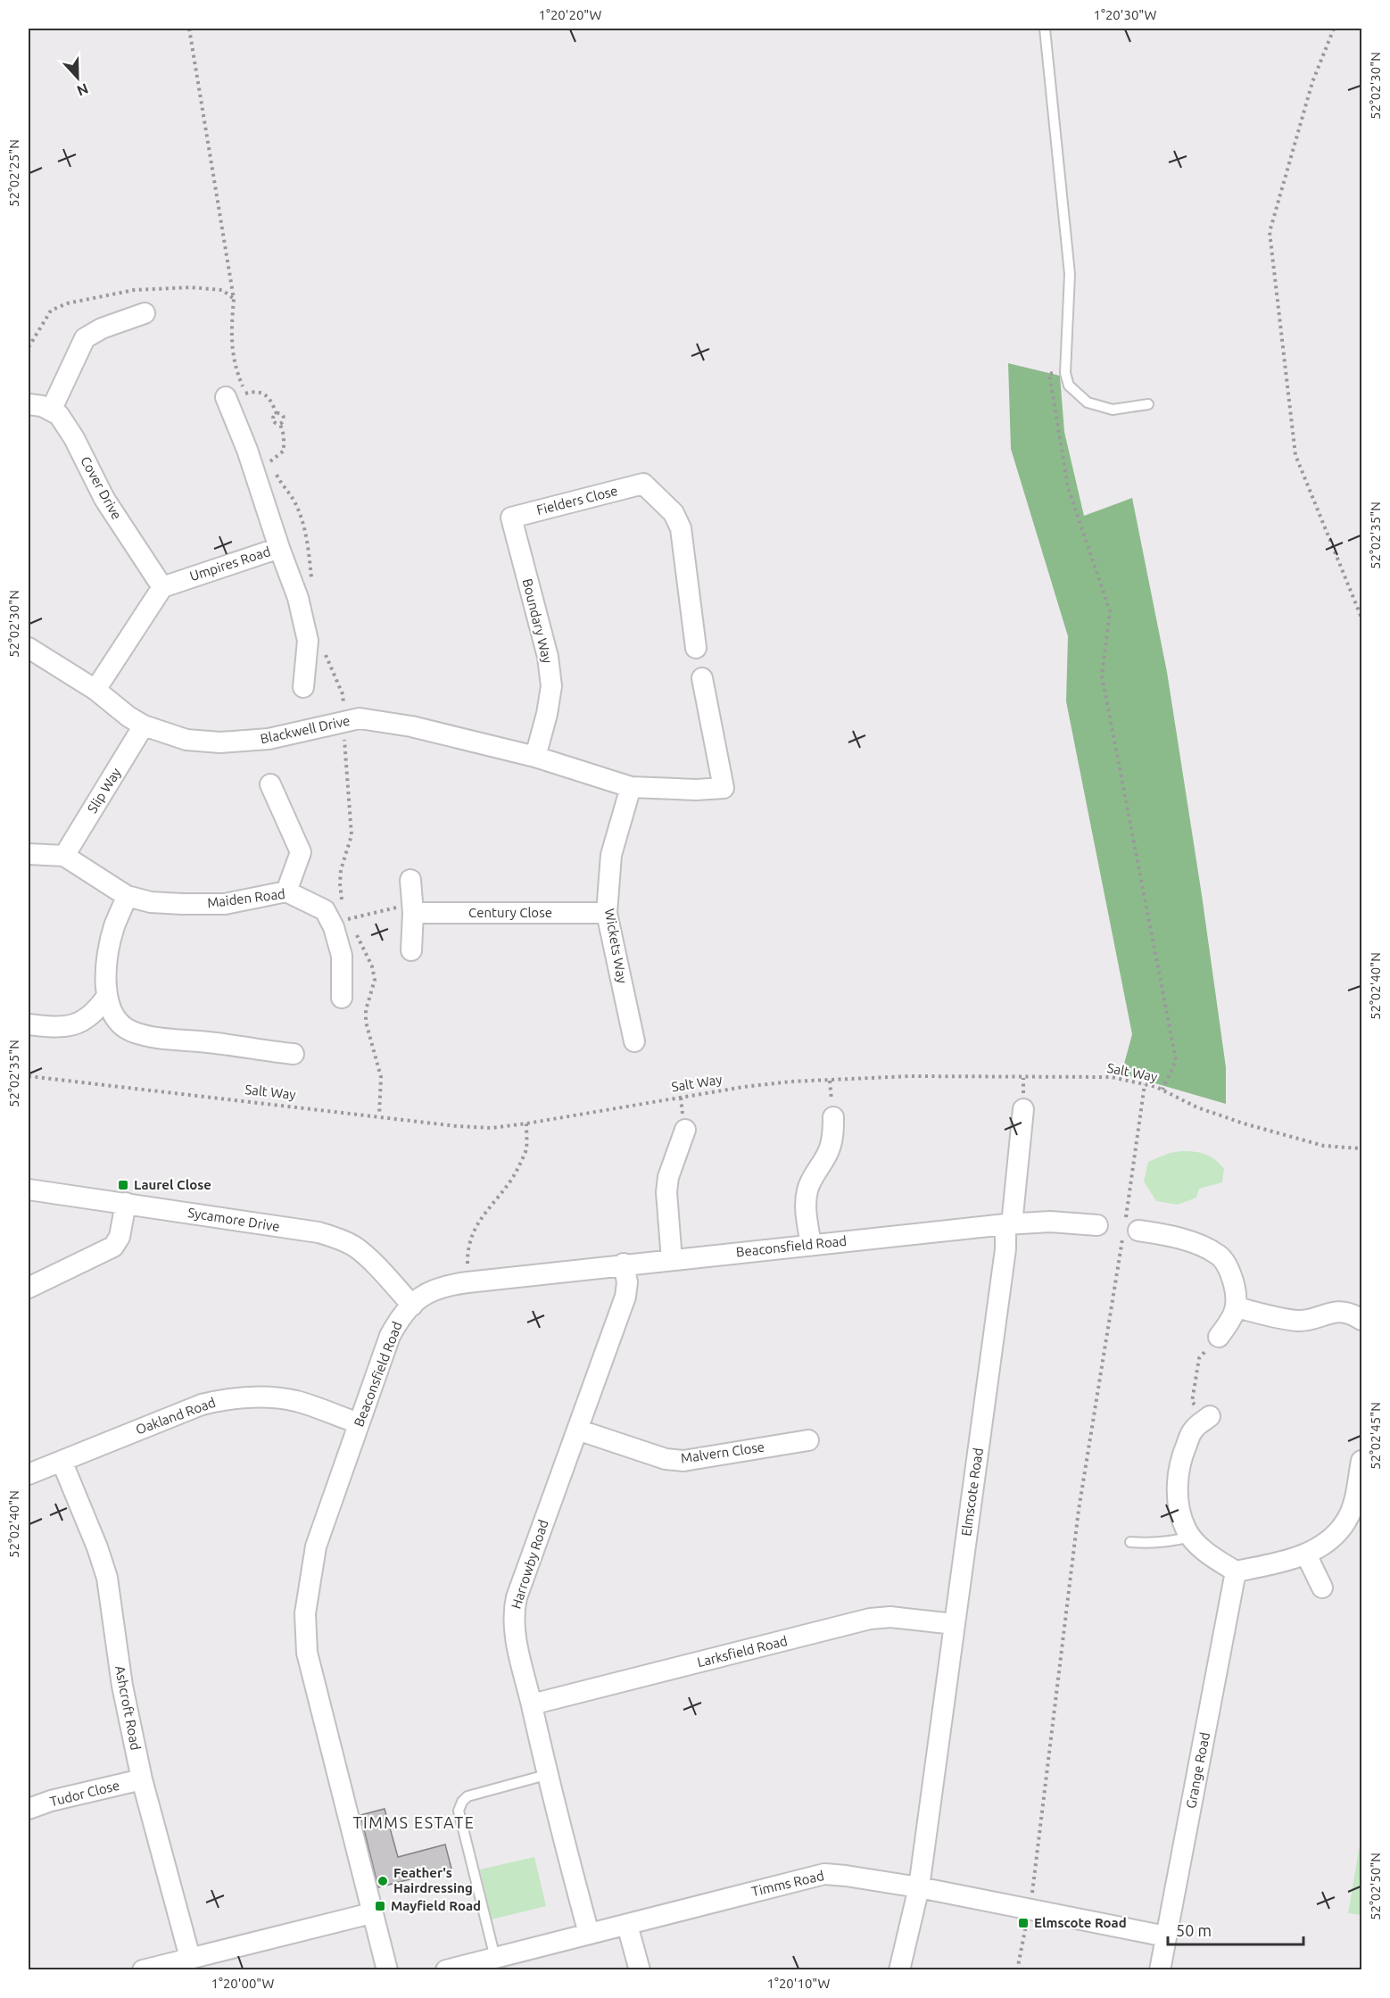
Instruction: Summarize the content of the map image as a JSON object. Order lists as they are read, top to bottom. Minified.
{"streets":{"street":["Cover Drive","Fielders Close","Umpires Road","Boundary Way","Blackwell Drive","Slip Way","Maiden Road","Century Close","Wickets Way","Sycamore Drive","Beaconsfield Road","Oakland Road","Malvern Close","Elmscote Road","Harrowby Road","Larksfield Road","Ashcroft Road","Grange Road","Tudor Close","Timms Road"],"path":["Salt Way"]},"crossings":[["Cover Drive","Umpires Road"],["Fielders Close","Boundary Way"],["Boundary Way","Blackwell Drive"],["Blackwell Drive","Slip Way"],["Blackwell Drive","Wickets Way"],["Slip Way","Maiden Road"],["Century Close","Wickets Way"],["Sycamore Drive","Beaconsfield Road"],["Beaconsfield Road","Oakland Road"],["Beaconsfield Road","Elmscote Road"],["Beaconsfield Road","Harrowby Road"],["Oakland Road","Ashcroft Road"],["Malvern Close","Harrowby Road"],["Elmscote Road","Larksfield Road"],["Elmscote Road","Timms Road"],["Harrowby Road","Larksfield Road"],["Harrowby Road","Timms Road"],["Ashcroft Road","Tudor Close"],["Grange Road","Timms Road"]],"districts":["TIMMS ESTATE"],"places":{"transit":["Laurel Close","Mayfield Road","Elmscote Road"],"other":["Feather's Hairdressing"]},"scale_bar":"50 m","north":"bottom","coordinates":["1°20'20\"W","1°20'30\"W","52°02'30\"N","52°02'25\"N","52°02'35\"N","52°02'40\"N","52°02'45\"N","52°02'50\"N","1°20'00\"W","1°20'10\"W"]}
